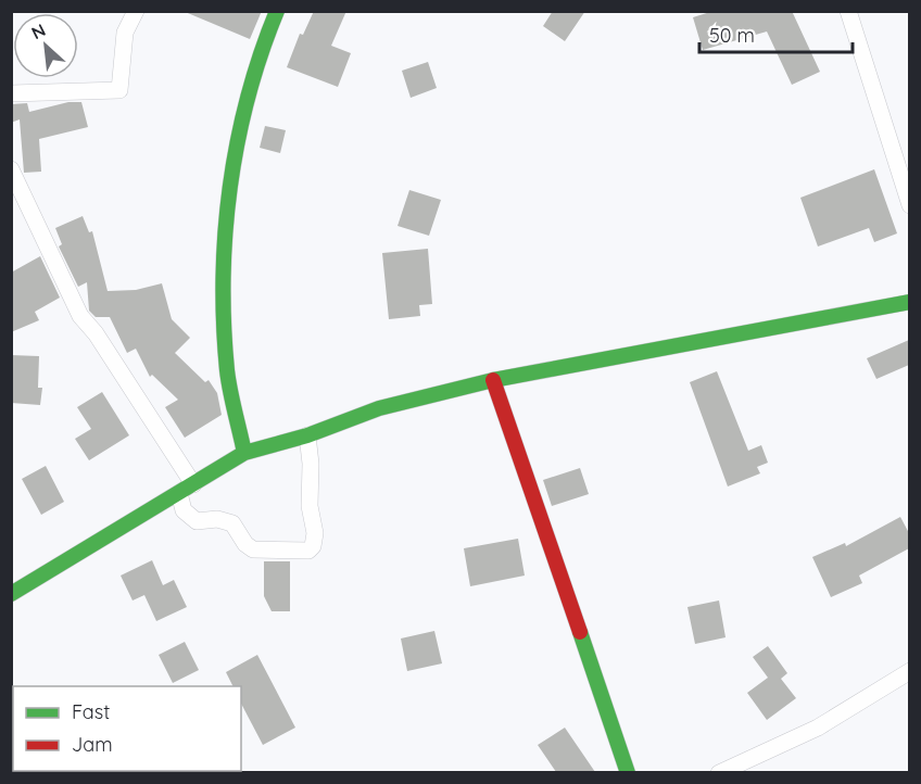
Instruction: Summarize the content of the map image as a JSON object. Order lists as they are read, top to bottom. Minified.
{"legend":["Fast","Jam"],"scale_bar":"50 m","north":"top left"}
